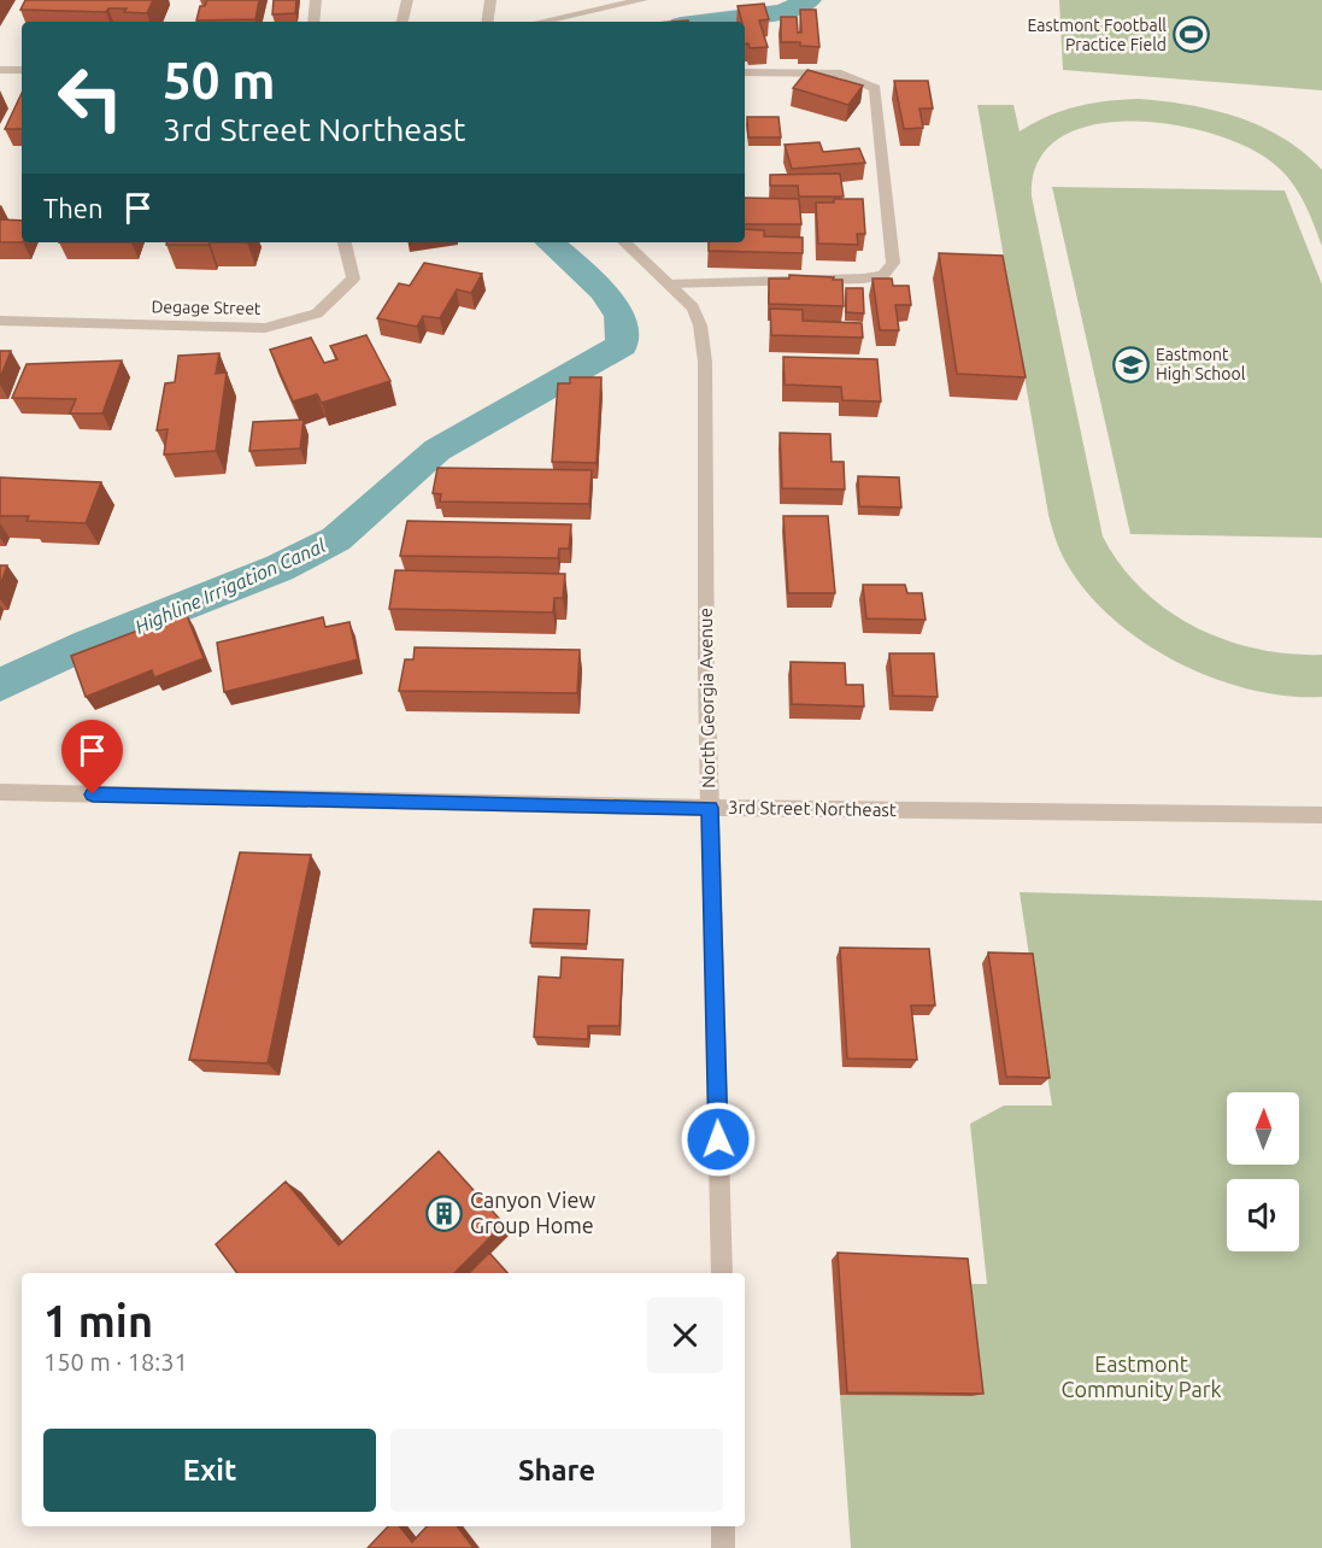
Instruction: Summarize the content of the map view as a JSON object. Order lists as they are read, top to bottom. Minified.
{"streets":{"street":["Degage Street","North Georgia Avenue","3rd Street Northeast"]},"crossings":[["North Georgia Avenue","3rd Street Northeast"]],"water":["Highline Irrigation Canal"],"parks":["Eastmont Community Park"],"places":{"sports":["Eastmont Football Practice Field"],"school or university":["Eastmont High School"],"building":["Canyon View Group Home"]},"north":"top","page":{"turn":["50 m","3rd Street Northeast"],"then":"Then","heading":["1 min","150 m · 18:31"],"buttons":["Exit","Share"]}}
